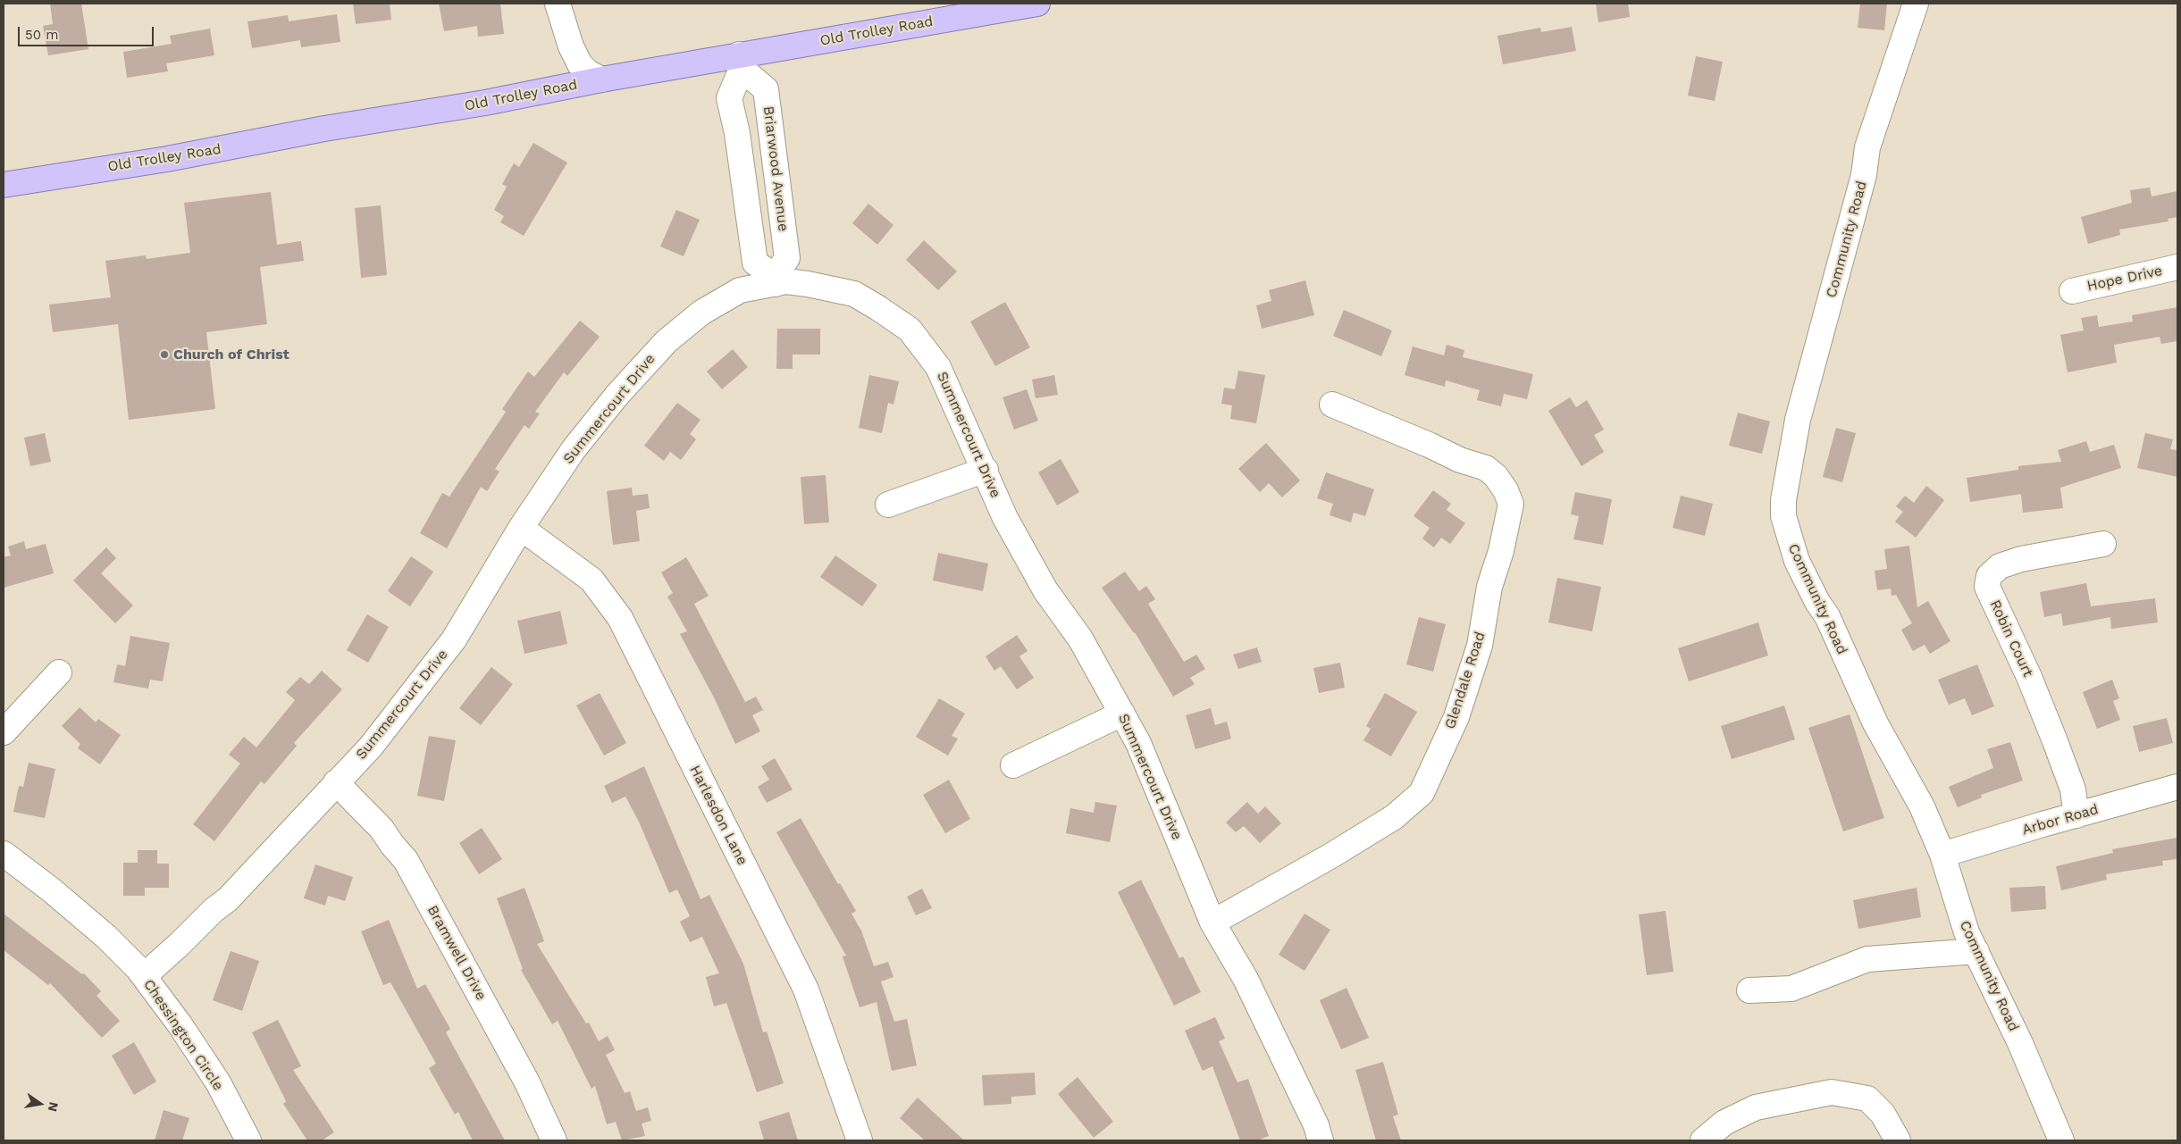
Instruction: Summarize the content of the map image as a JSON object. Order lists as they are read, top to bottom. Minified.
{"streets":{"main road":["Old Trolley Road"],"street":["Briarwood Avenue","Community Road","Hope Drive","Summercourt Drive","Robin Court","Glendale Road","Harlesdon Lane","Arbor Road","Bramwell Drive","Chessington Circle"]},"crossings":[["Old Trolley Road","Briarwood Avenue"],["Briarwood Avenue","Summercourt Drive"],["Community Road","Arbor Road"],["Summercourt Drive","Glendale Road"],["Summercourt Drive","Harlesdon Lane"],["Summercourt Drive","Bramwell Drive"],["Summercourt Drive","Chessington Circle"],["Robin Court","Arbor Road"]],"places":["Church of Christ"],"scale_bar":"50 m","north":"right"}
